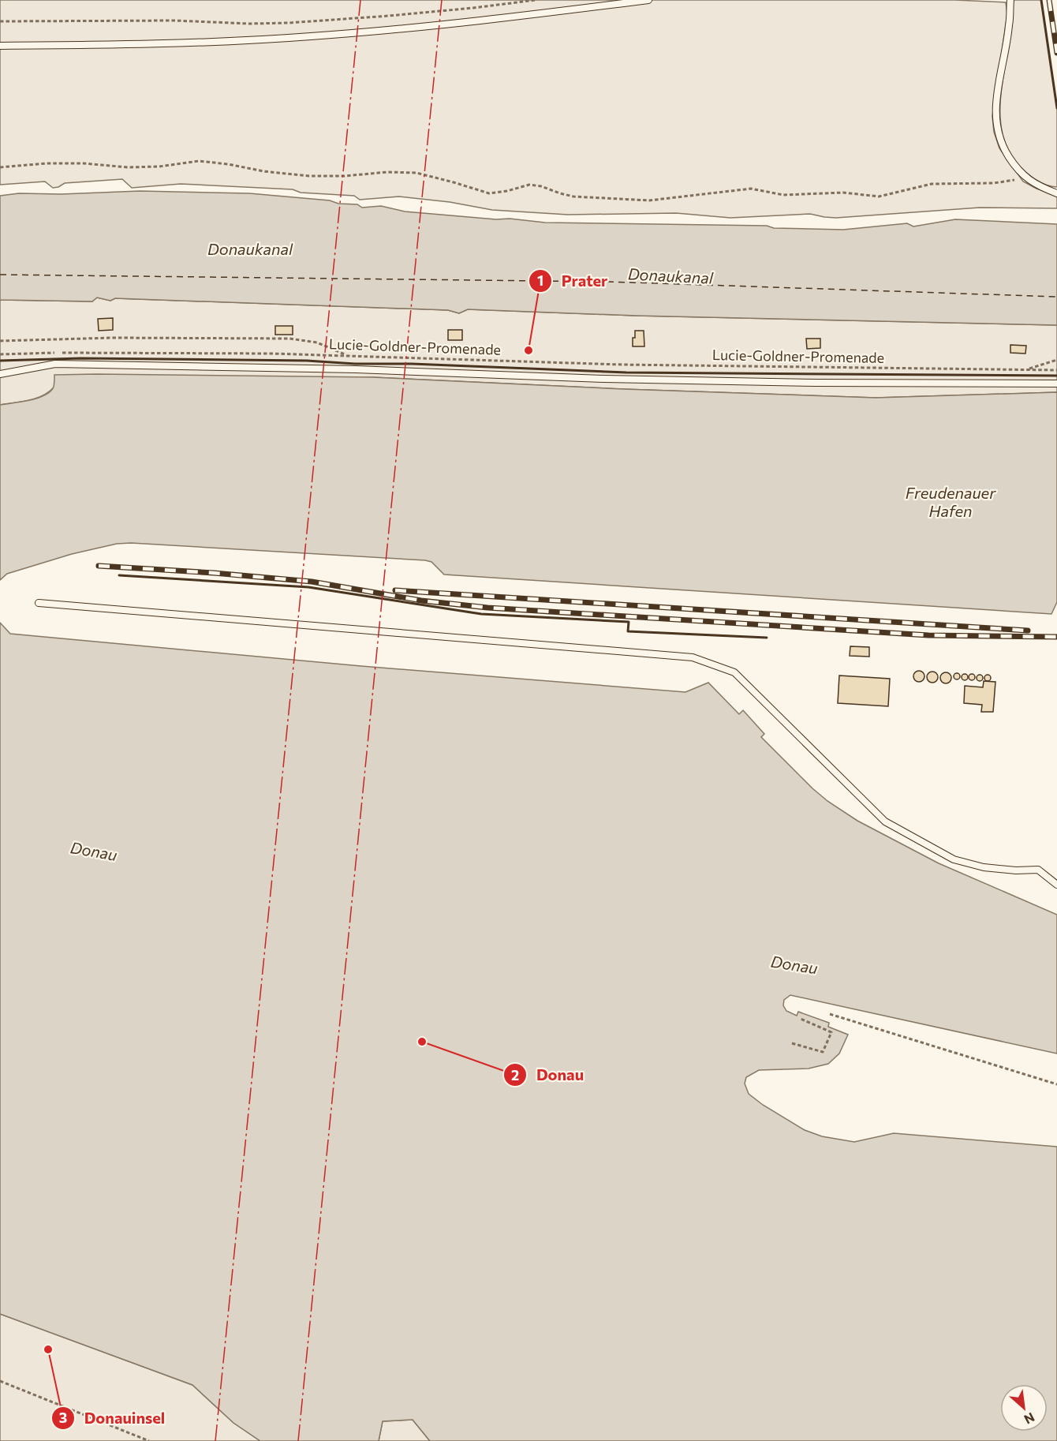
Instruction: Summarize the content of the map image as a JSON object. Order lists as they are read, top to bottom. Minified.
{"streets":{"path":["Lucie-Goldner-Promenade"]},"water":["Donaukanal","Freudenauer Hafen","Donau"],"places":["Prater","Donau","Donauinsel"],"north":"bottom right"}
